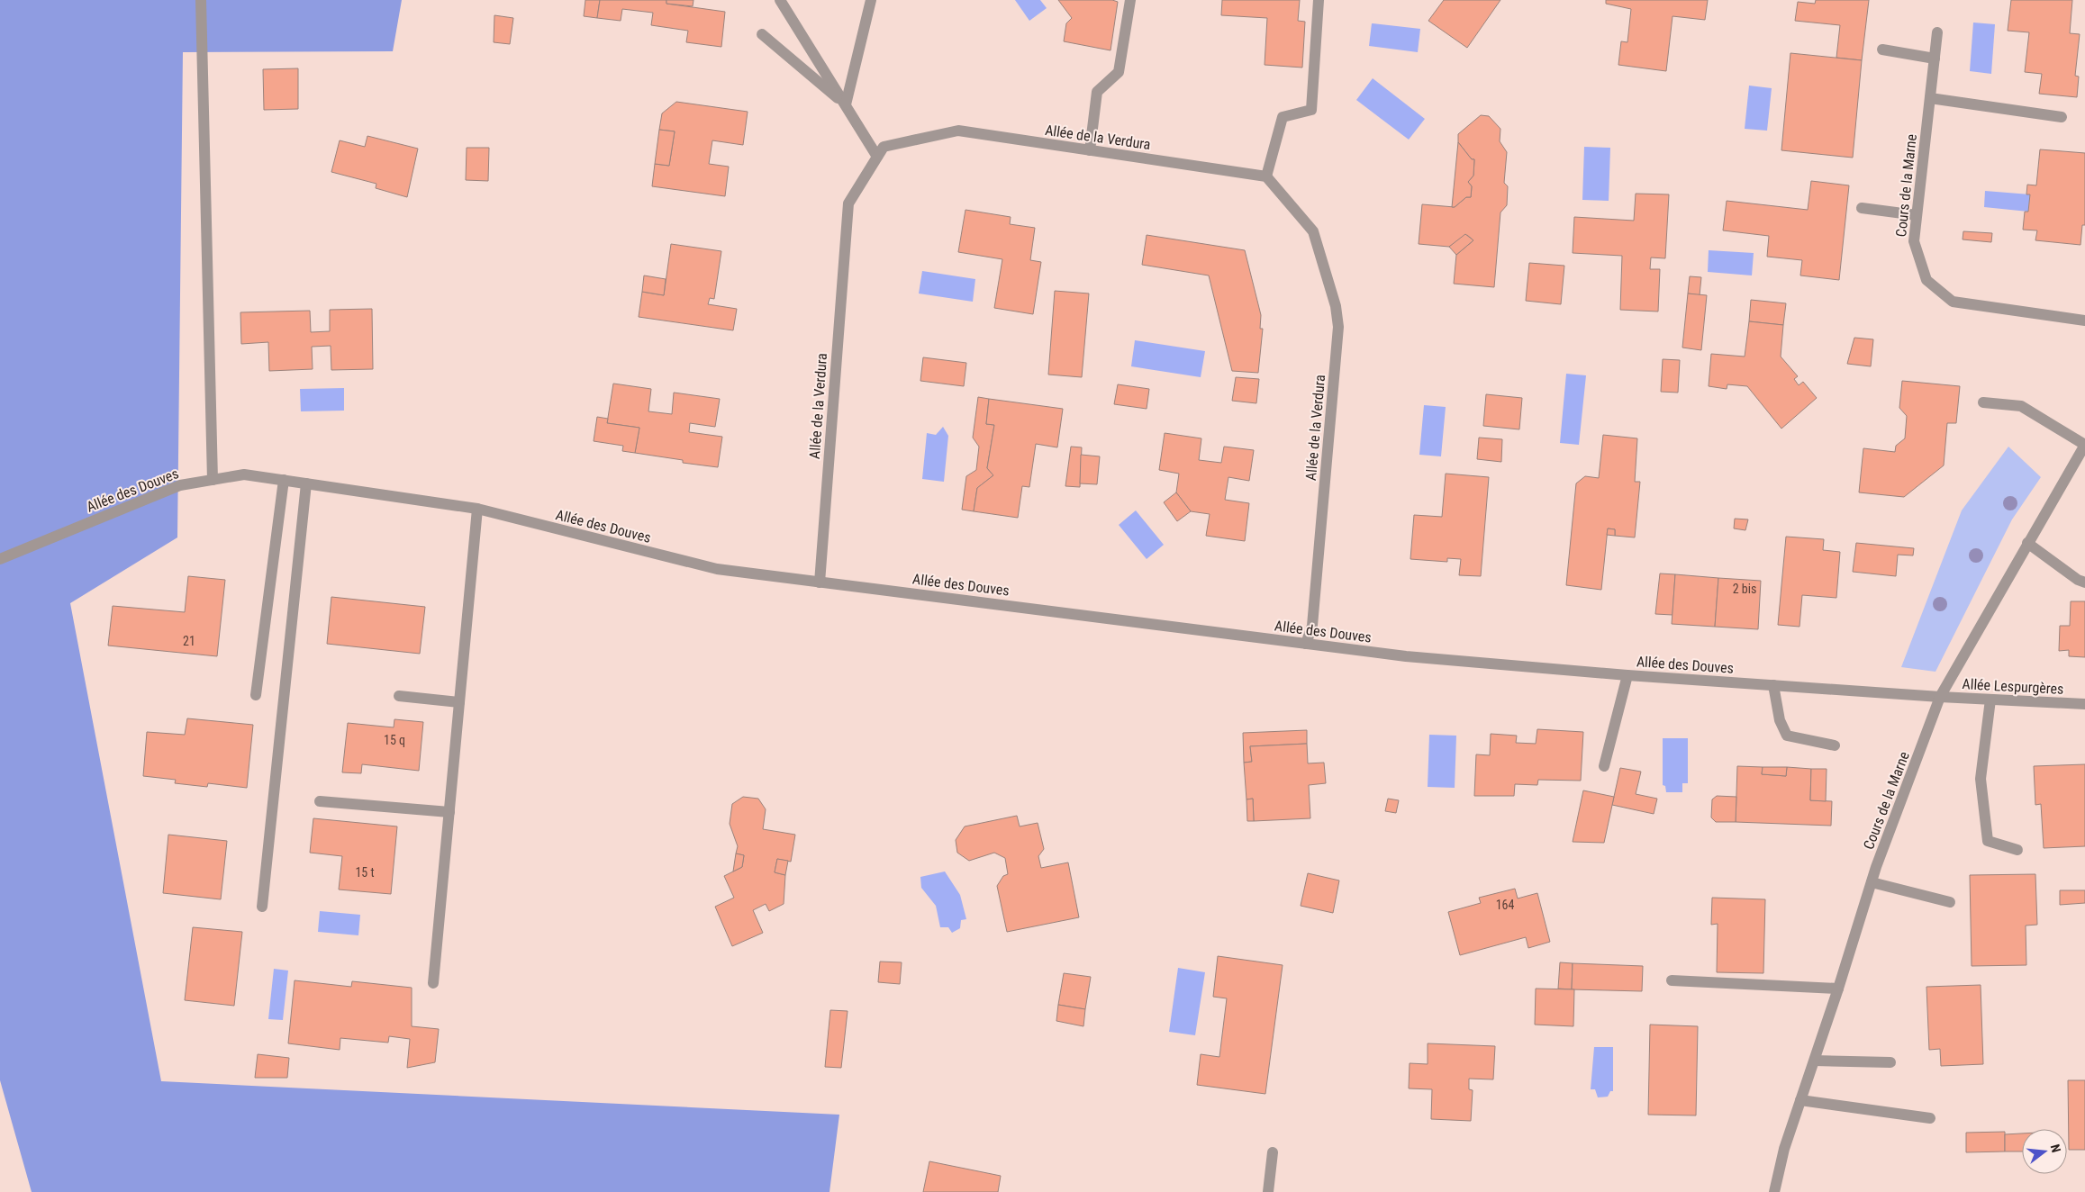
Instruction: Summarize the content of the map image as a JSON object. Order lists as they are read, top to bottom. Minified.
{"streets":{"street":["Allée de la Verdura","Cours de la Marne","Allée des Douves","Allée Lespurgères"]},"crossings":[["Allée de la Verdura","Allée des Douves"],["Cours de la Marne","Allée des Douves"],["Cours de la Marne","Allée Lespurgères"],["Allée des Douves","Allée Lespurgères"]],"house_numbers":["2 bis","21","15 q","15 t","164"],"north":"right"}
